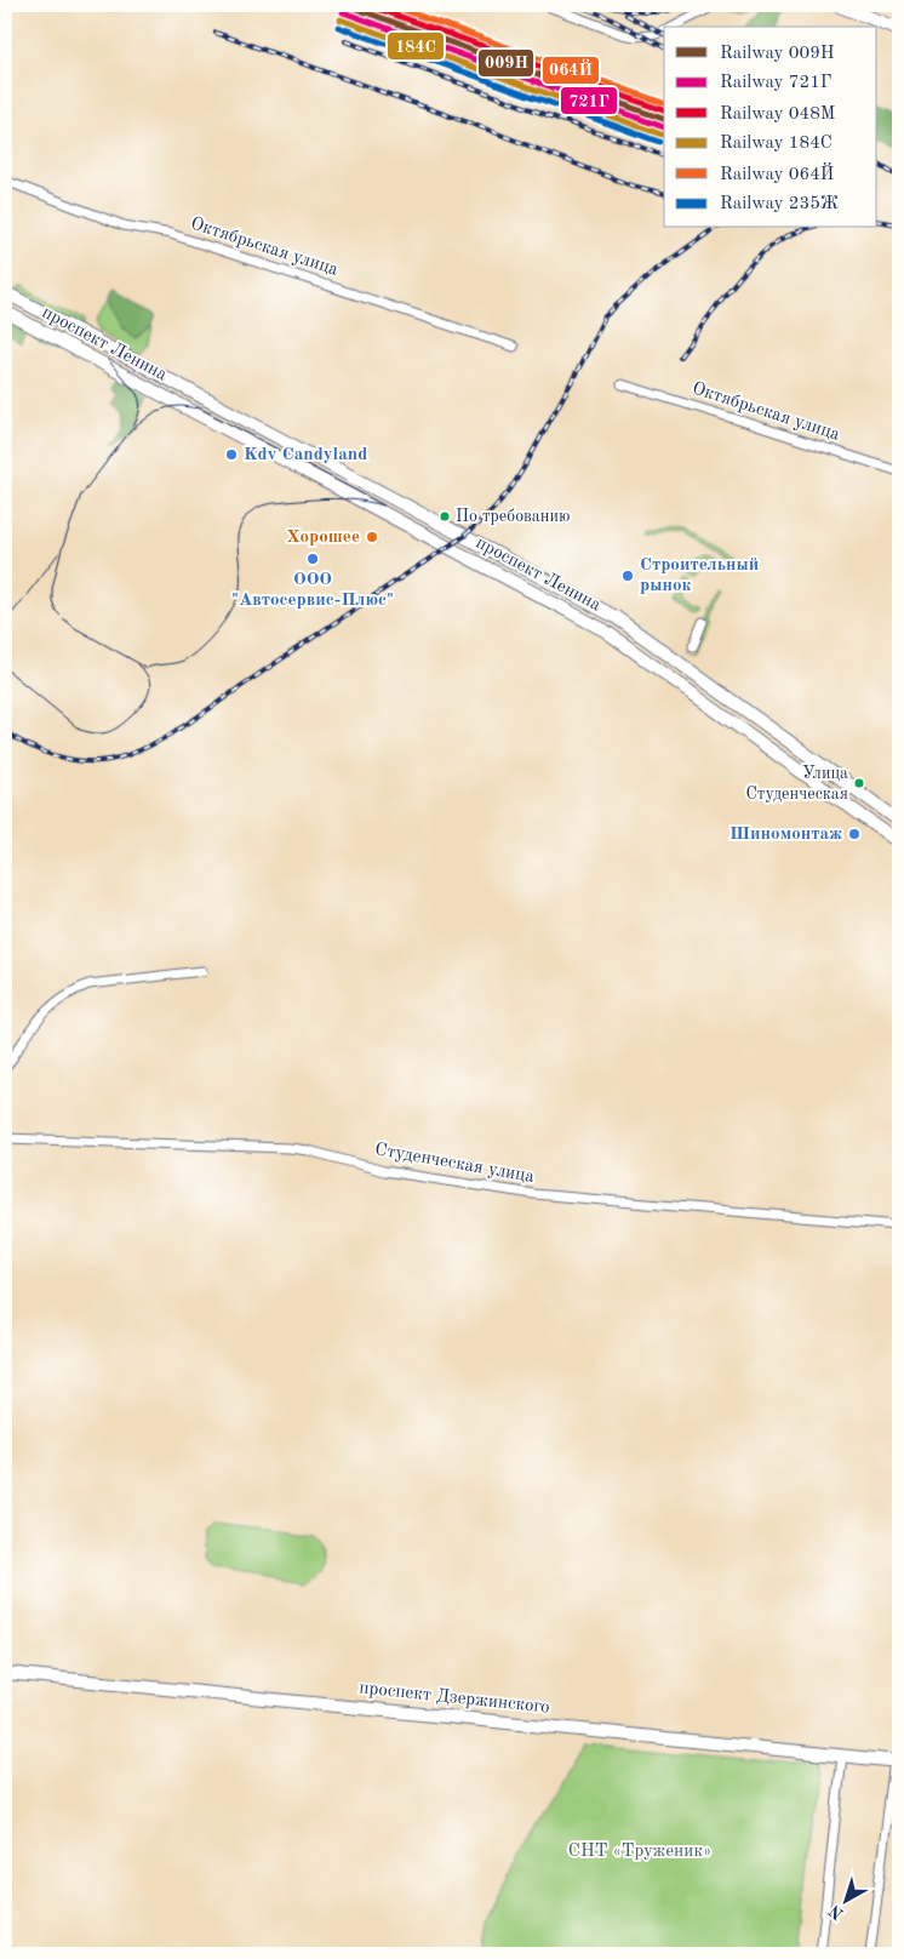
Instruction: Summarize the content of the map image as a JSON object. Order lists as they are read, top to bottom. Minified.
{"streets":{"main road":["проспект Ленина","проспект Дзержинского"],"street":["Октябрьская улица","Студенческая улица"]},"parks":["СНТ «Труженик»"],"places":["Kdv Candyland","По требованию","Хорошее","ООО \"Автосервис-Плюс\"","Строительный рынок","Улица Студенческая","Шиномонтаж"],"lines":["rail line 009Н","rail line 048М","rail line 064Й","rail line 721Г","rail line 184С","rail line 235Ж"],"legend":["Railway 009Н","Railway 721Г","Railway 048М","Railway 184С","Railway 064Й","Railway 235Ж"],"north":"bottom left"}
